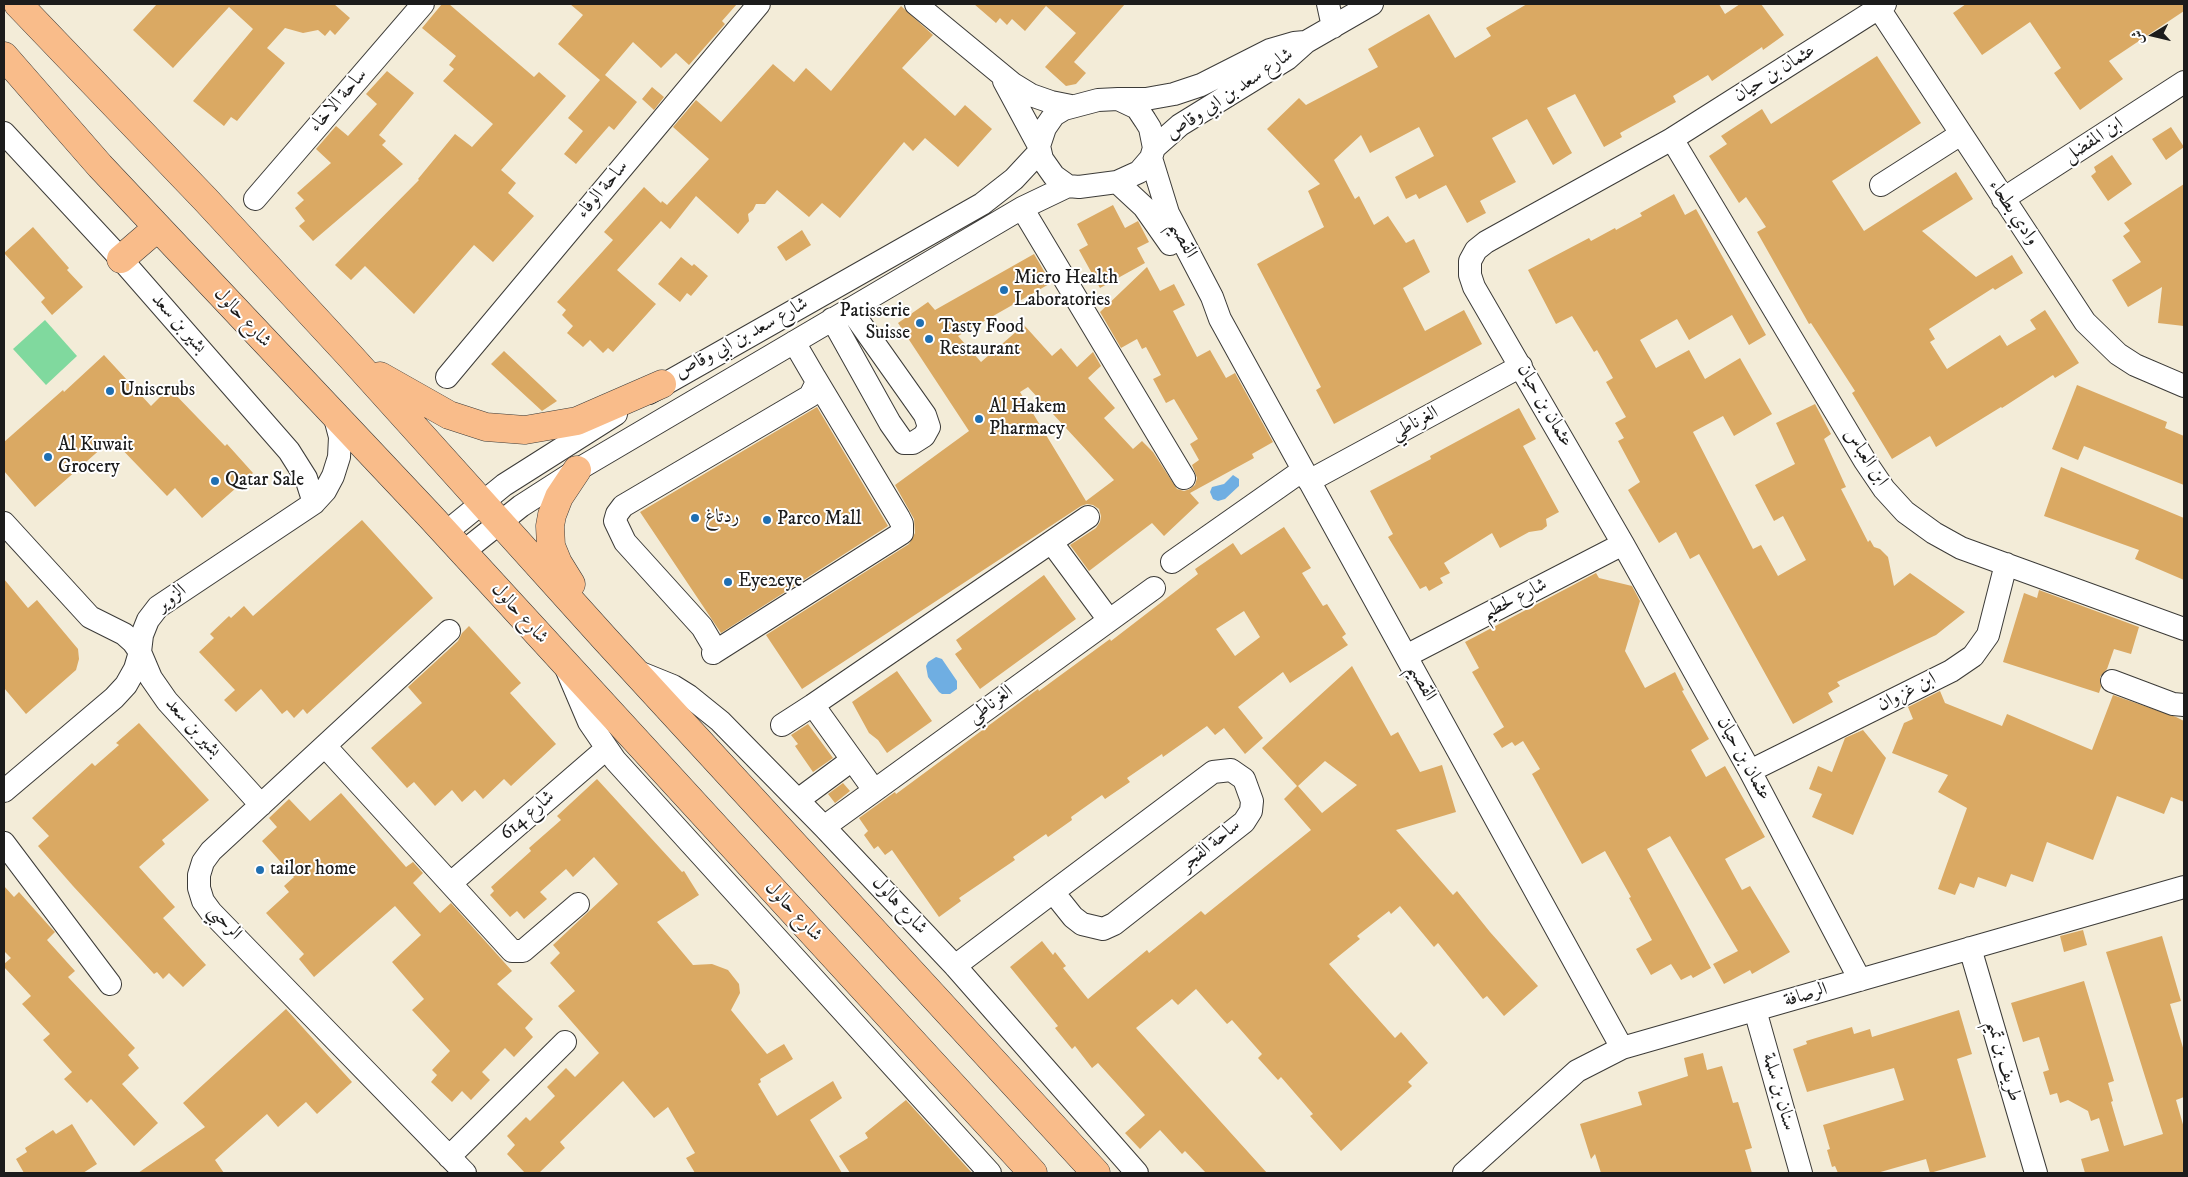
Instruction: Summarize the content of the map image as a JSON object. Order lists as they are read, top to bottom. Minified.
{"streets":{"main road":["شارع حالول"],"street":["عثمان بن حيان","شارع سعد بن ابي وقاص","ساحة الاخاء","ابن المفضل","ساحة الوفاء","وادي بطحاء","القصيم","بشير بن سعد","الغرناطي","ابن العباس","الزوير","شارع لحطيم","ابن غزوان","شارع 614","ساحة الفجر","شارع هالول","الرحبي","الرصافة","طريف بن تميم","سنان بن سلمة"]},"crossings":[["عثمان بن حيان","وادي بطحاء"],["عثمان بن حيان","الغرناطي"],["عثمان بن حيان","ابن العباس"],["عثمان بن حيان","شارع لحطيم"],["عثمان بن حيان","ابن غزوان"],["عثمان بن حيان","الرصافة"],["شارع سعد بن ابي وقاص","القصيم"],["شارع سعد بن ابي وقاص","شارع حالول"],["ابن المفضل","وادي بطحاء"],["القصيم","الغرناطي"],["القصيم","شارع لحطيم"],["القصيم","الرصافة"],["شارع حالول","الزوير"],["بشير بن سعد","الزوير"],["بشير بن سعد","الرحبي"],["الغرناطي","شارع هالول"],["ابن العباس","ابن غزوان"],["ساحة الفجر","شارع هالول"],["الرصافة","طريف بن تميم"],["الرصافة","سنان بن سلمة"]],"places":["Micro Health Laboratories","Patisserie Suisse","Tasty Food Restaurant","Uniscrubs","Al Hakem Pharmacy","Al Kuwait Grocery","Qatar Sale","ردتاغ","Parco Mall","Eye2eye","tailor home"],"north":"left"}
